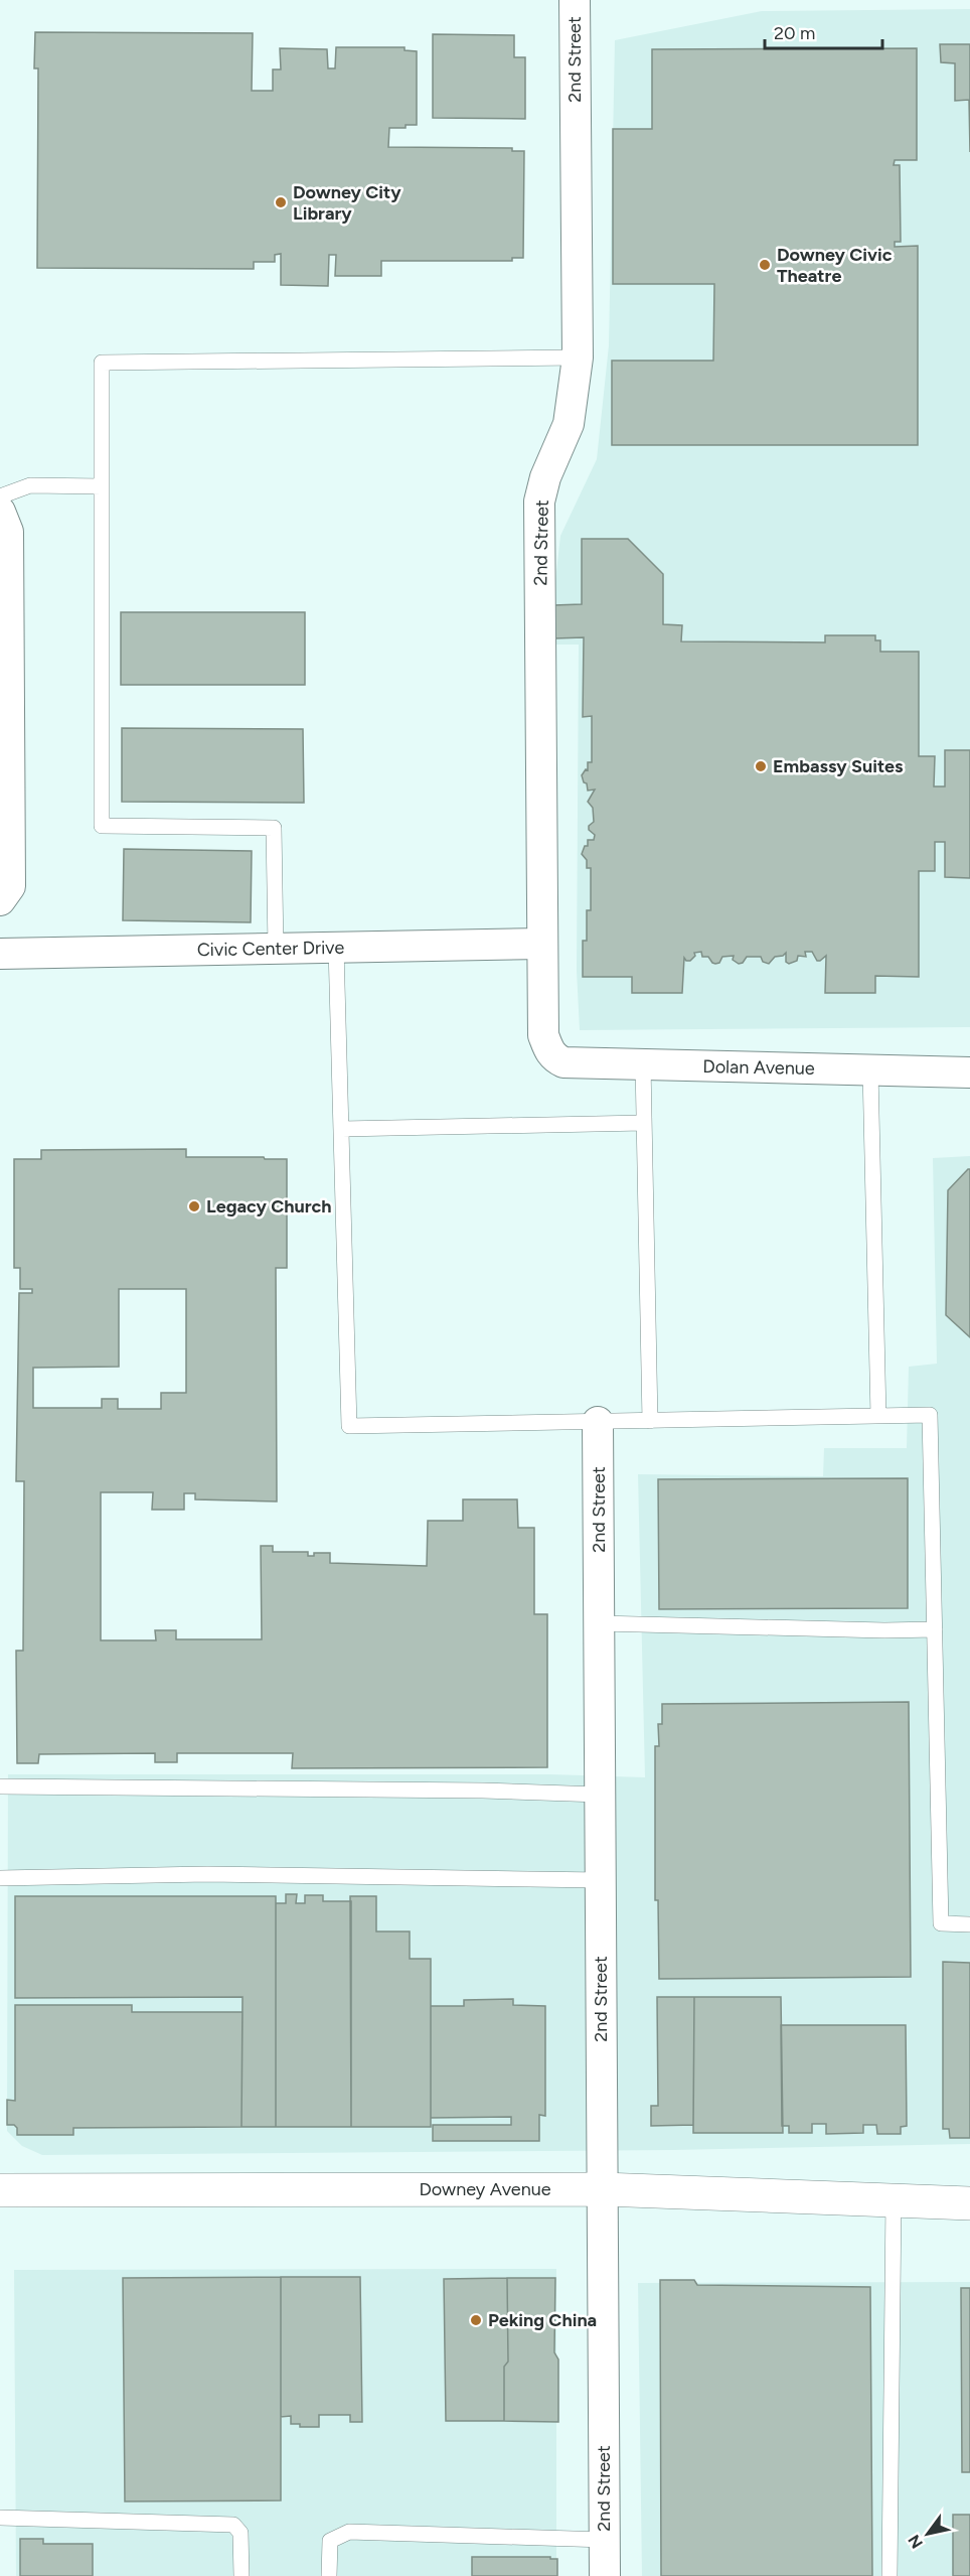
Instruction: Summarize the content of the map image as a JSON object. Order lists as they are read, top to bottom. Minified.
{"streets":{"main road":["Downey Avenue"],"street":["2nd Street","Civic Center Drive","Dolan Avenue"]},"crossings":[["2nd Street","Civic Center Drive"],["2nd Street","Dolan Avenue"],["2nd Street","Downey Avenue"]],"places":["Downey City Library","Downey Civic Theatre","Embassy Suites","Legacy Church","Peking China"],"scale_bar":"20 m","north":"bottom left"}
